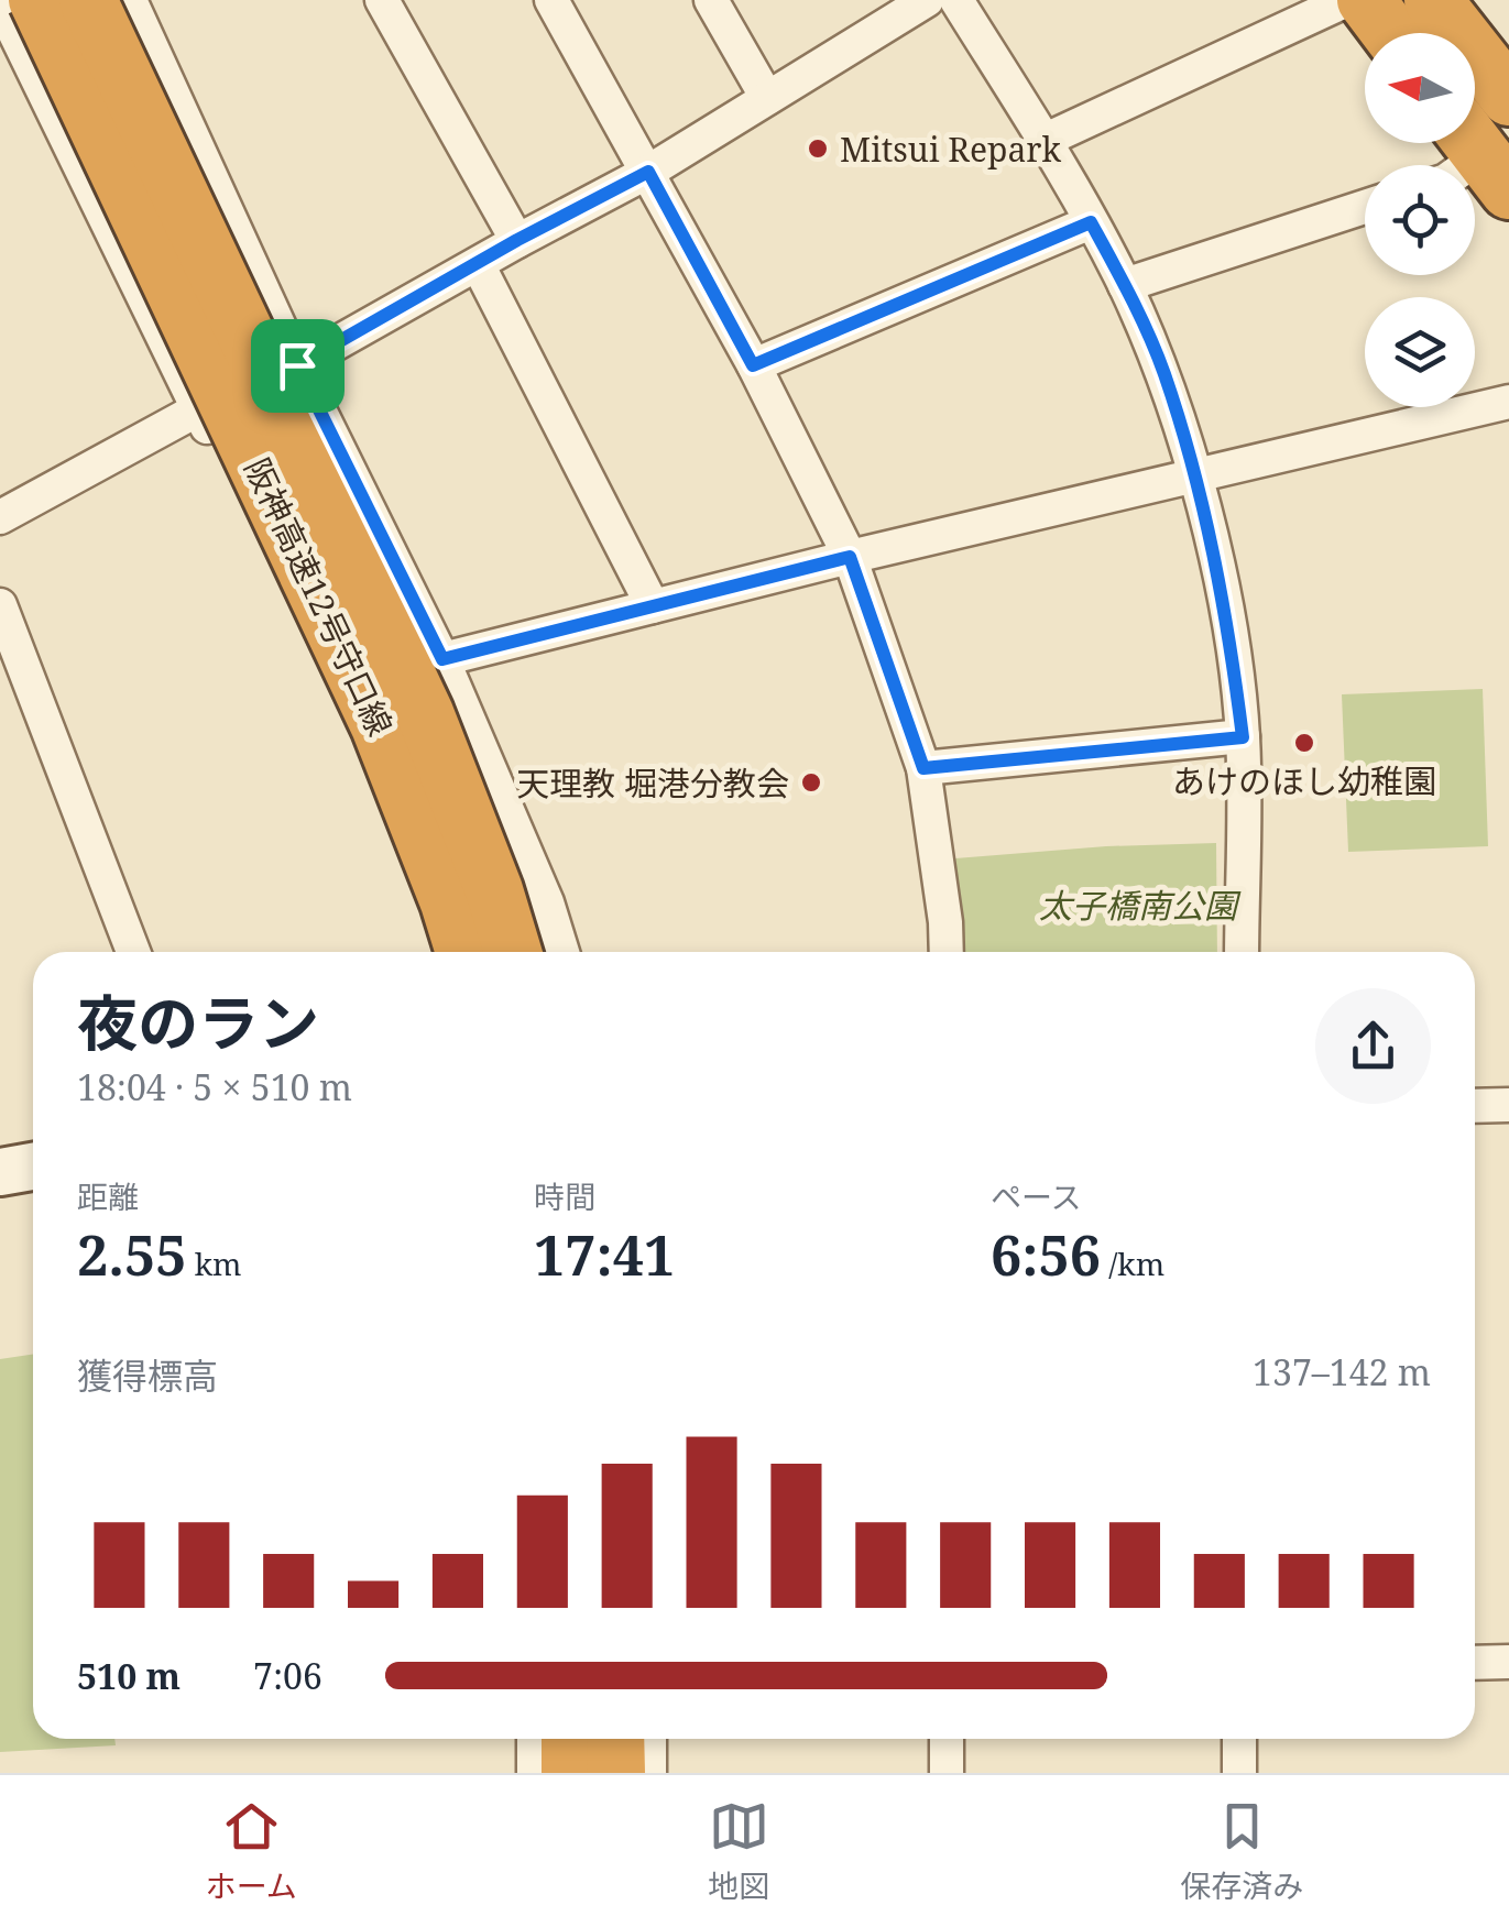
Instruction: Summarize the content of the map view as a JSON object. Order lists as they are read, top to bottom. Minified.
{"streets":{"highway":["阪神高速12号守口線"]},"parks":["太子橋南公園"],"places":["Mitsui Repark","あけのほし幼稚園","天理教 堀港分教会"],"north":"left","page":{"heading":["夜のラン","18:04 · 5 × 510 m"],"stats":[["距離","2.55 km"],["時間","17:41"],["ペース","6:56 /km"]],"chart":["獲得標高","137–142 m"],"list":[{"name":"510 m","note":"7:06"}],"tabs":["ホーム","地図","保存済み"]}}
